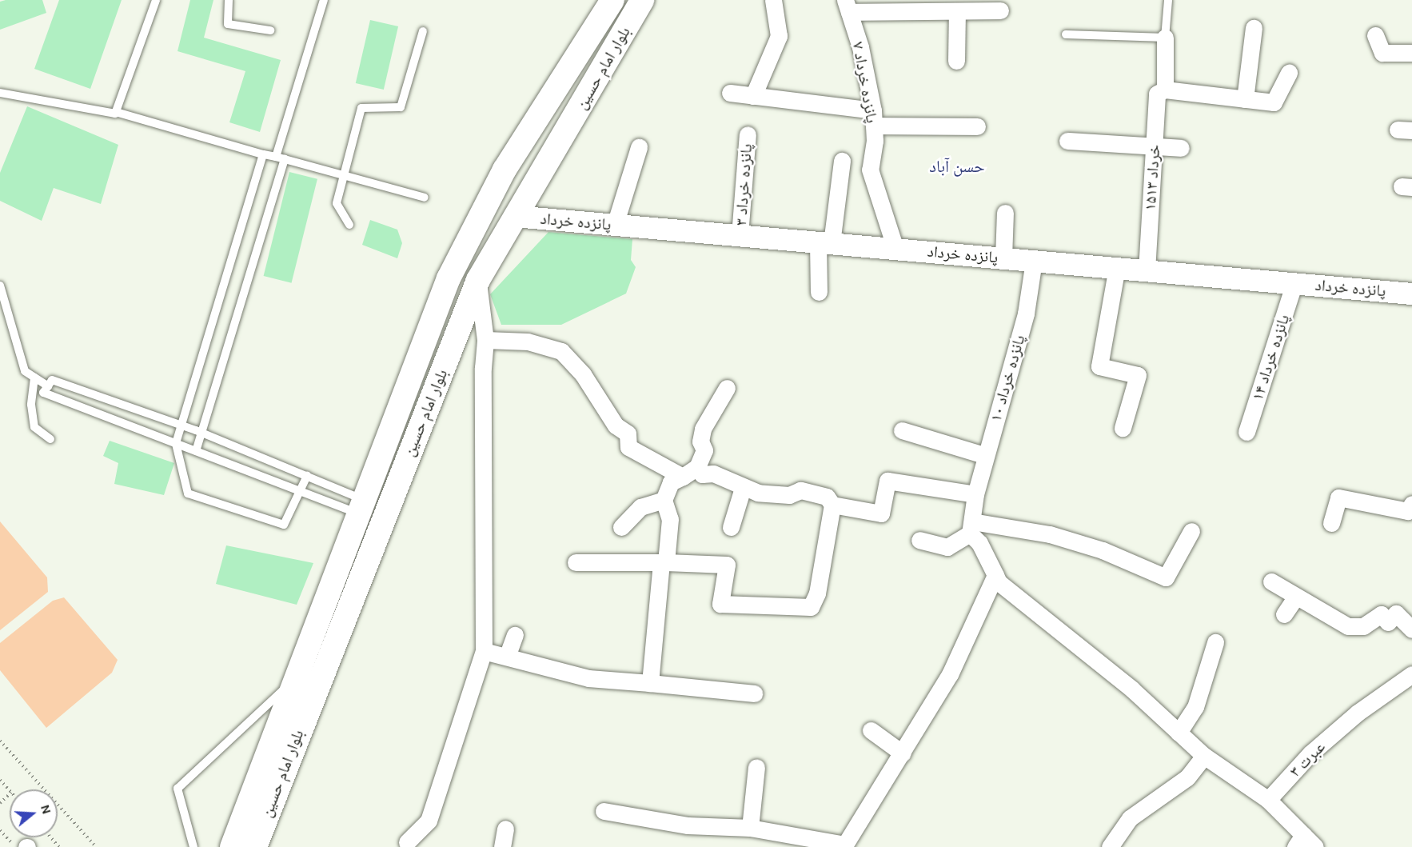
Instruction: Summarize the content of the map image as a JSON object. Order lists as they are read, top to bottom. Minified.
{"streets":{"main road":["بلوار امام حسین"],"street":["پانزده خرداد ۷","۱۵خرداد ۱۳","پانزده خرداد ۳","پانزده خرداد","پانزده خرداد ۱۴","پانزده خرداد ۱۰","عبرت ۳"]},"crossings":[["بلوار امام حسین","پانزده خرداد"],["پانزده خرداد ۷","پانزده خرداد"],["۱۵خرداد ۱۳","پانزده خرداد"],["پانزده خرداد ۳","پانزده خرداد"],["پانزده خرداد","پانزده خرداد ۱۴"],["پانزده خرداد","پانزده خرداد ۱۰"]],"districts":["حسن آباد"],"north":"right"}
